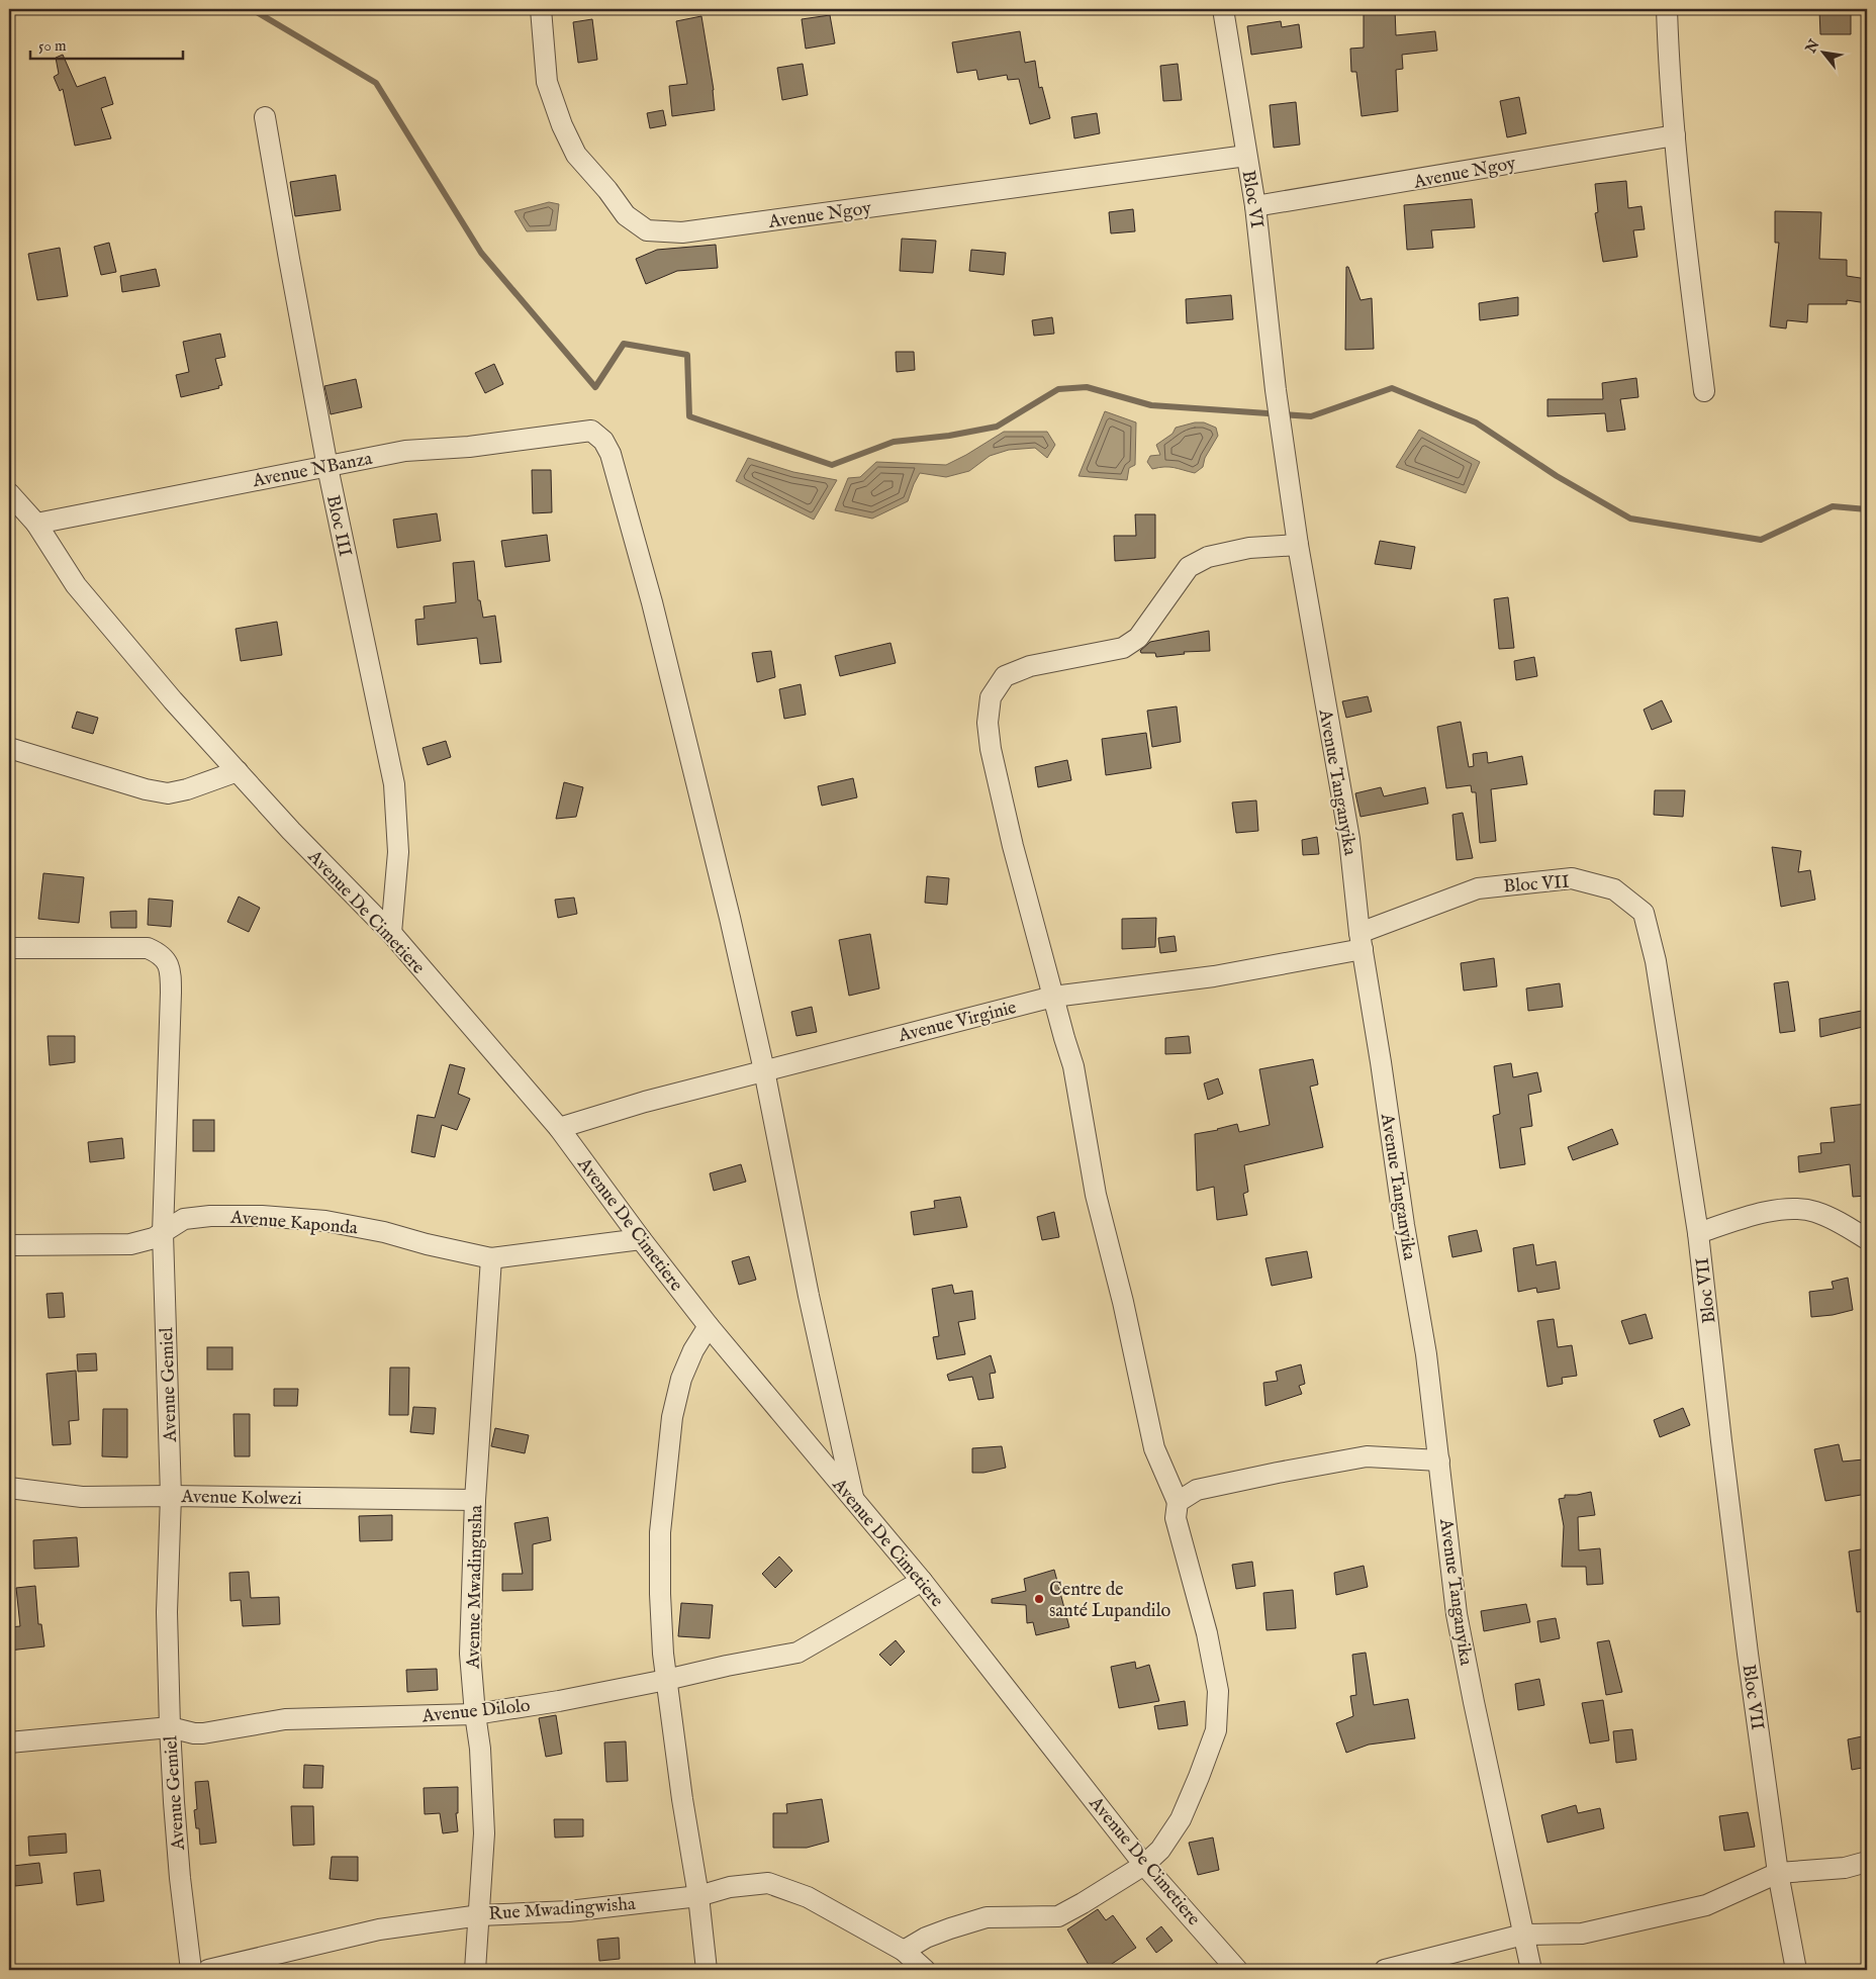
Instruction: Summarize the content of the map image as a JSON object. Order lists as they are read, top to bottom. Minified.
{"streets":{"street":["Avenue Ngoy","Bloc VI","Avenue NBanza","Bloc III","Avenue Tanganyika","Bloc VII","Avenue De Cimetiere","Avenue Virginie","Avenue Kaponda","Avenue Gemiel","Avenue Kolwezi","Avenue Mwadingusha","Avenue Dilolo","Rue Mwadingwisha"]},"crossings":[["Avenue Ngoy","Bloc VI"],["Bloc VI","Avenue Tanganyika"],["Avenue NBanza","Bloc III"],["Avenue NBanza","Avenue De Cimetiere"],["Avenue NBanza","Avenue Virginie"],["Bloc III","Avenue De Cimetiere"],["Avenue Tanganyika","Bloc VII"],["Avenue Tanganyika","Avenue Virginie"],["Bloc VII","Avenue Virginie"],["Avenue De Cimetiere","Avenue Virginie"],["Avenue De Cimetiere","Avenue Dilolo"],["Avenue Kaponda","Avenue Gemiel"],["Avenue Kaponda","Avenue Mwadingusha"],["Avenue Gemiel","Avenue Kolwezi"],["Avenue Gemiel","Avenue Dilolo"],["Avenue Kolwezi","Avenue Mwadingusha"],["Avenue Mwadingusha","Avenue Dilolo"],["Avenue Mwadingusha","Rue Mwadingwisha"]],"places":["Centre de santé Lupandilo"],"scale_bar":"50 m","north":"top left"}
